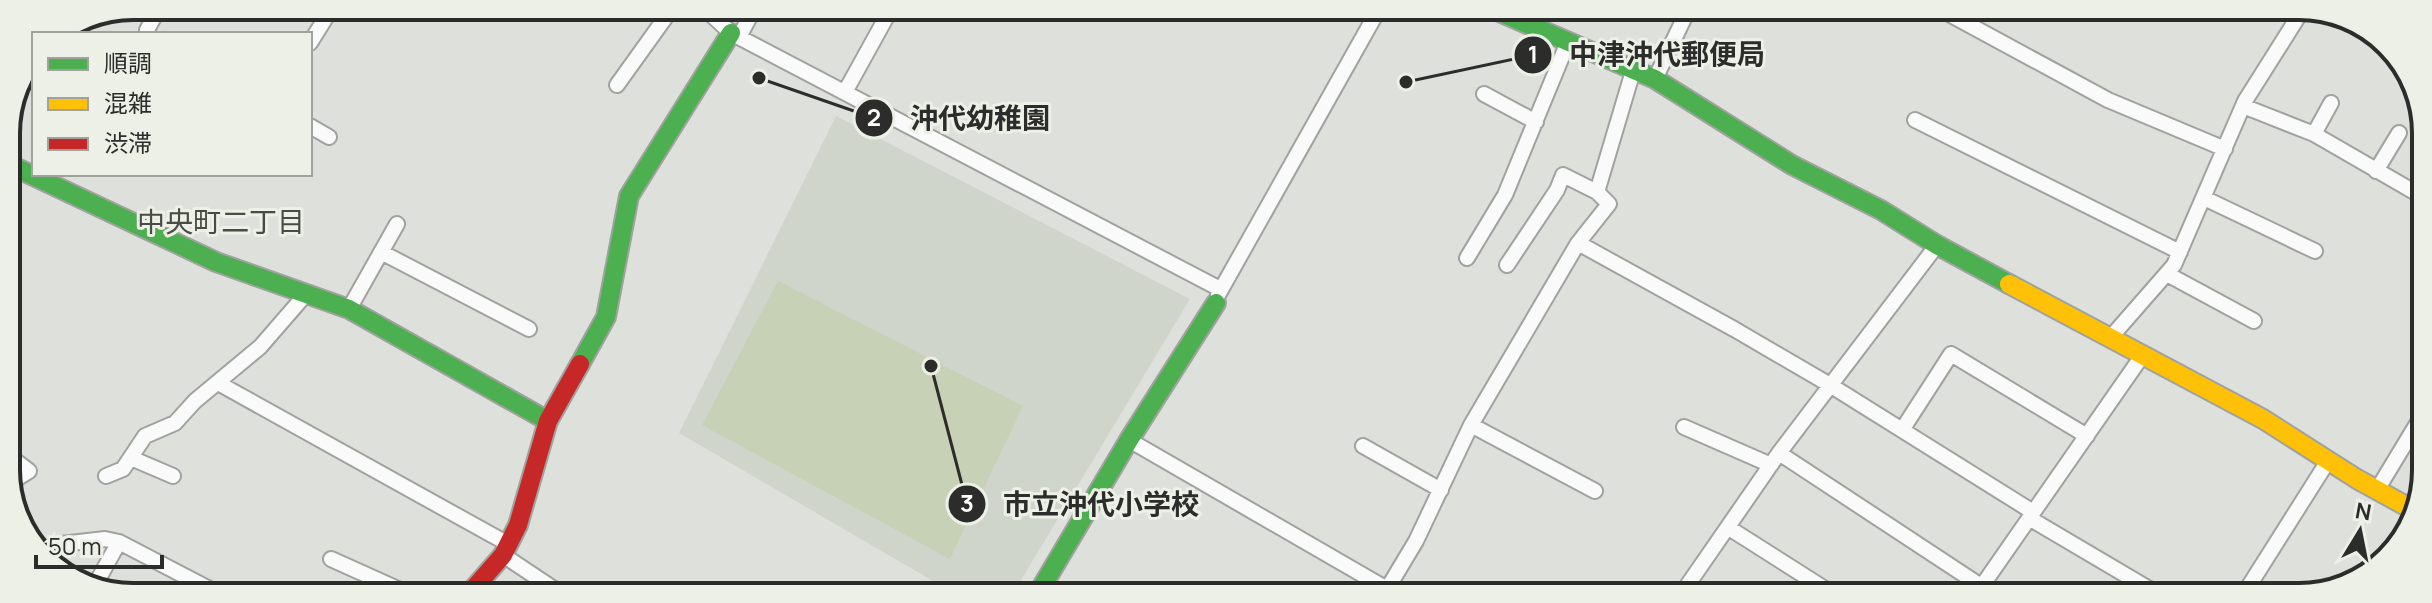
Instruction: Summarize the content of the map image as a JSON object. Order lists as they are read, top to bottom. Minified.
{"districts":["中央町二丁目"],"places":["沖代幼稚園","中津沖代郵便局","市立沖代小学校"],"legend":["順調","混雑","渋滞"],"scale_bar":"50 m","north":"top"}
